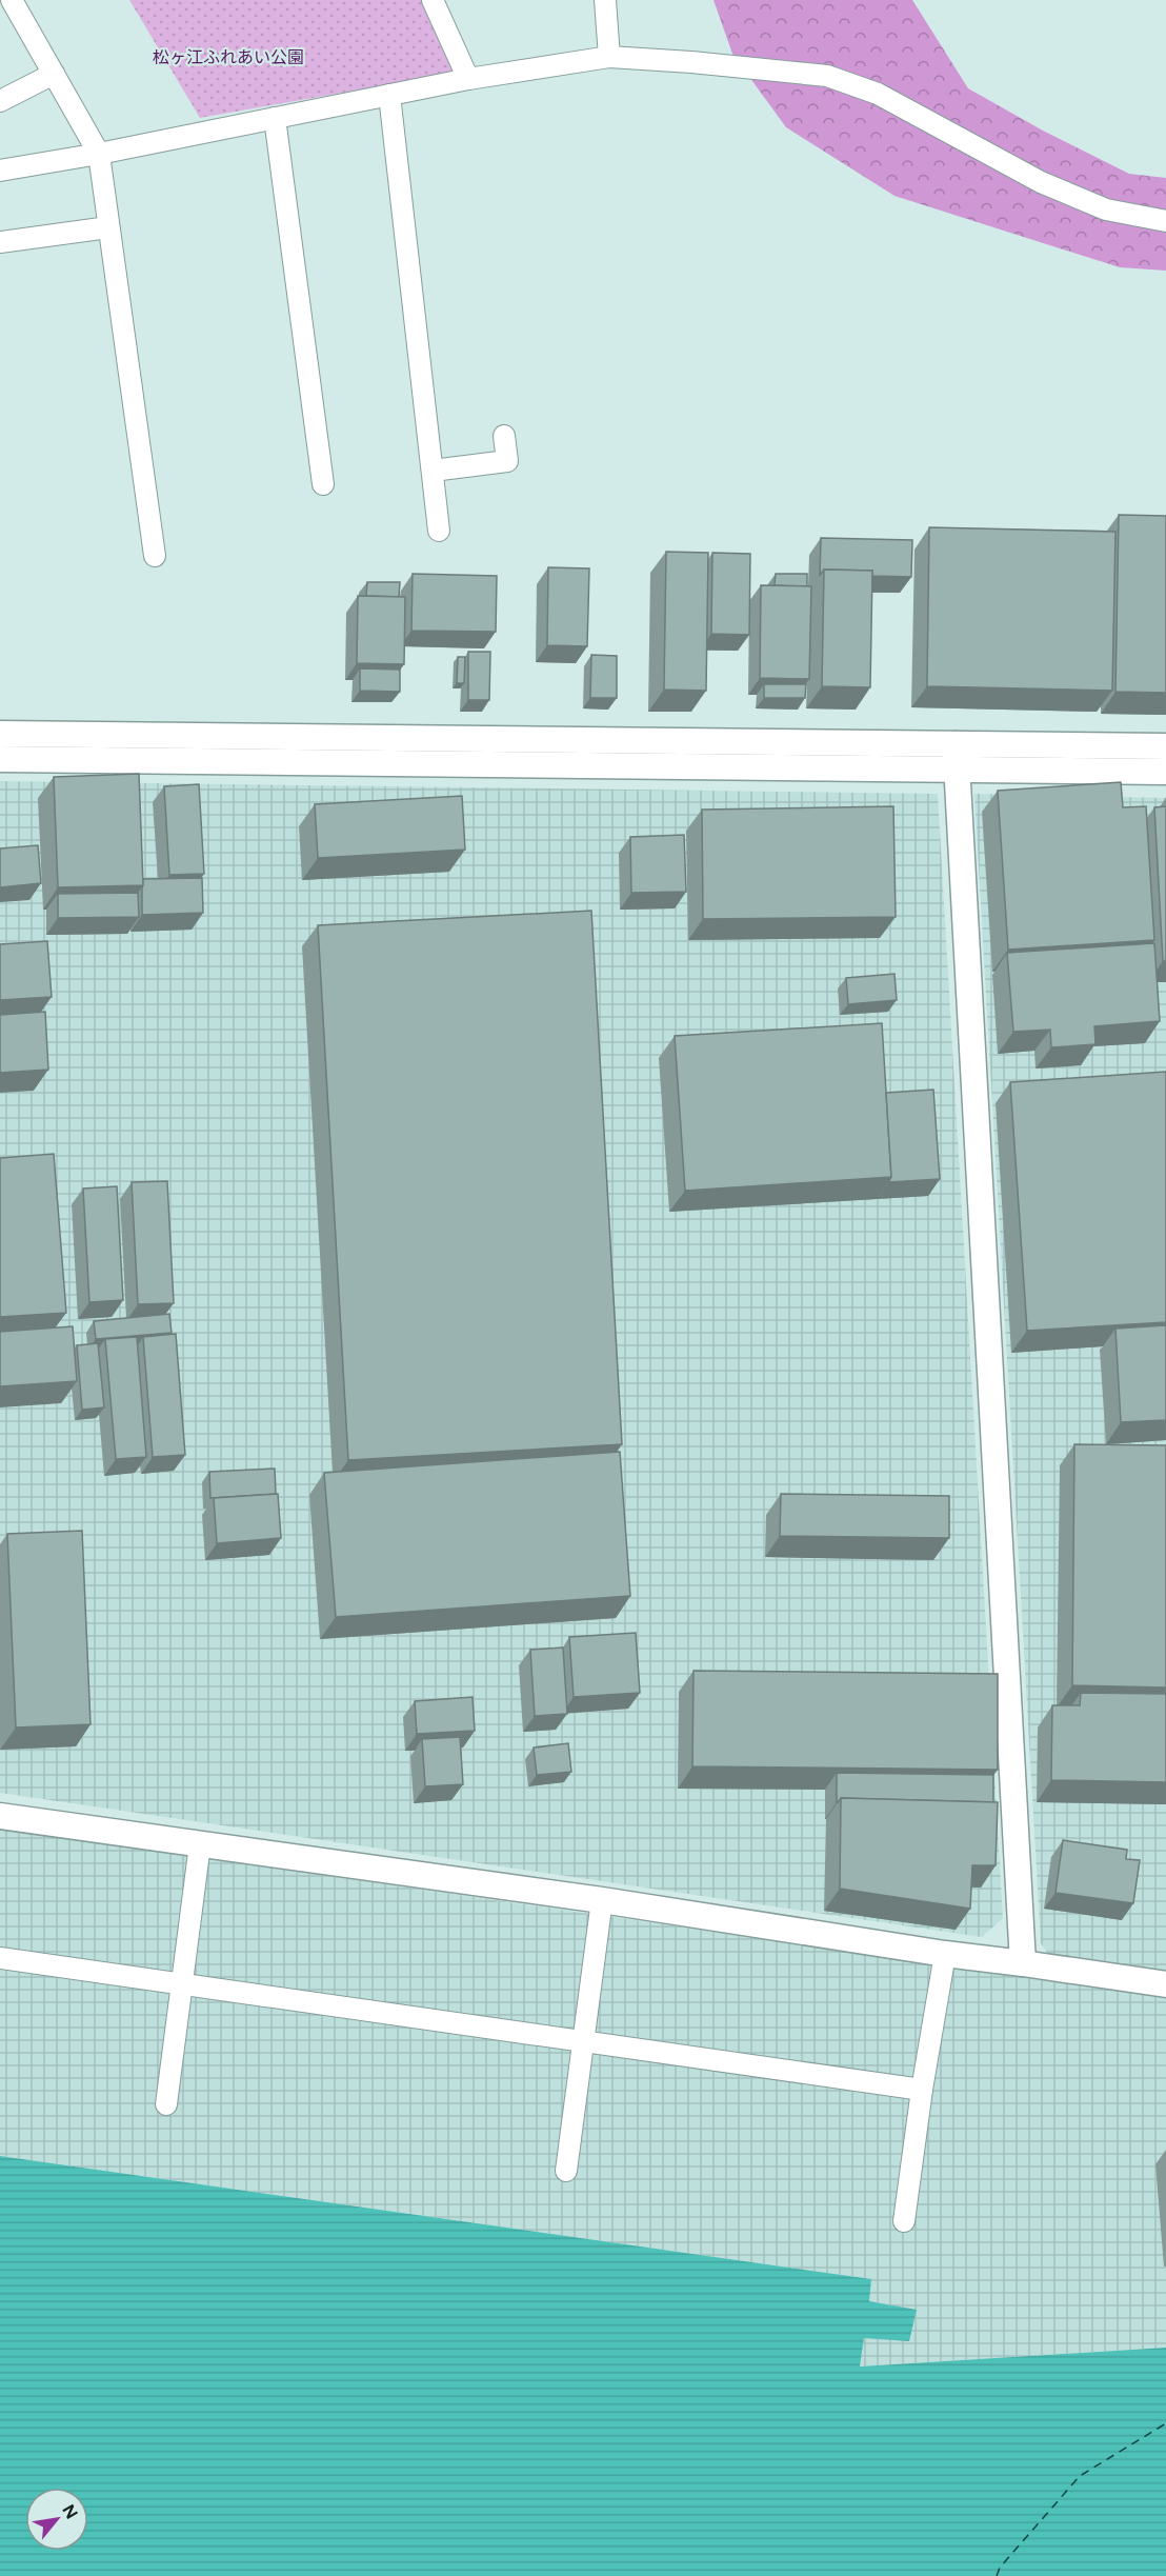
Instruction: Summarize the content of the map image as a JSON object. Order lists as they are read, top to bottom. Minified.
{"parks":["松ヶ江ふれあい公園"],"north":"top right"}
